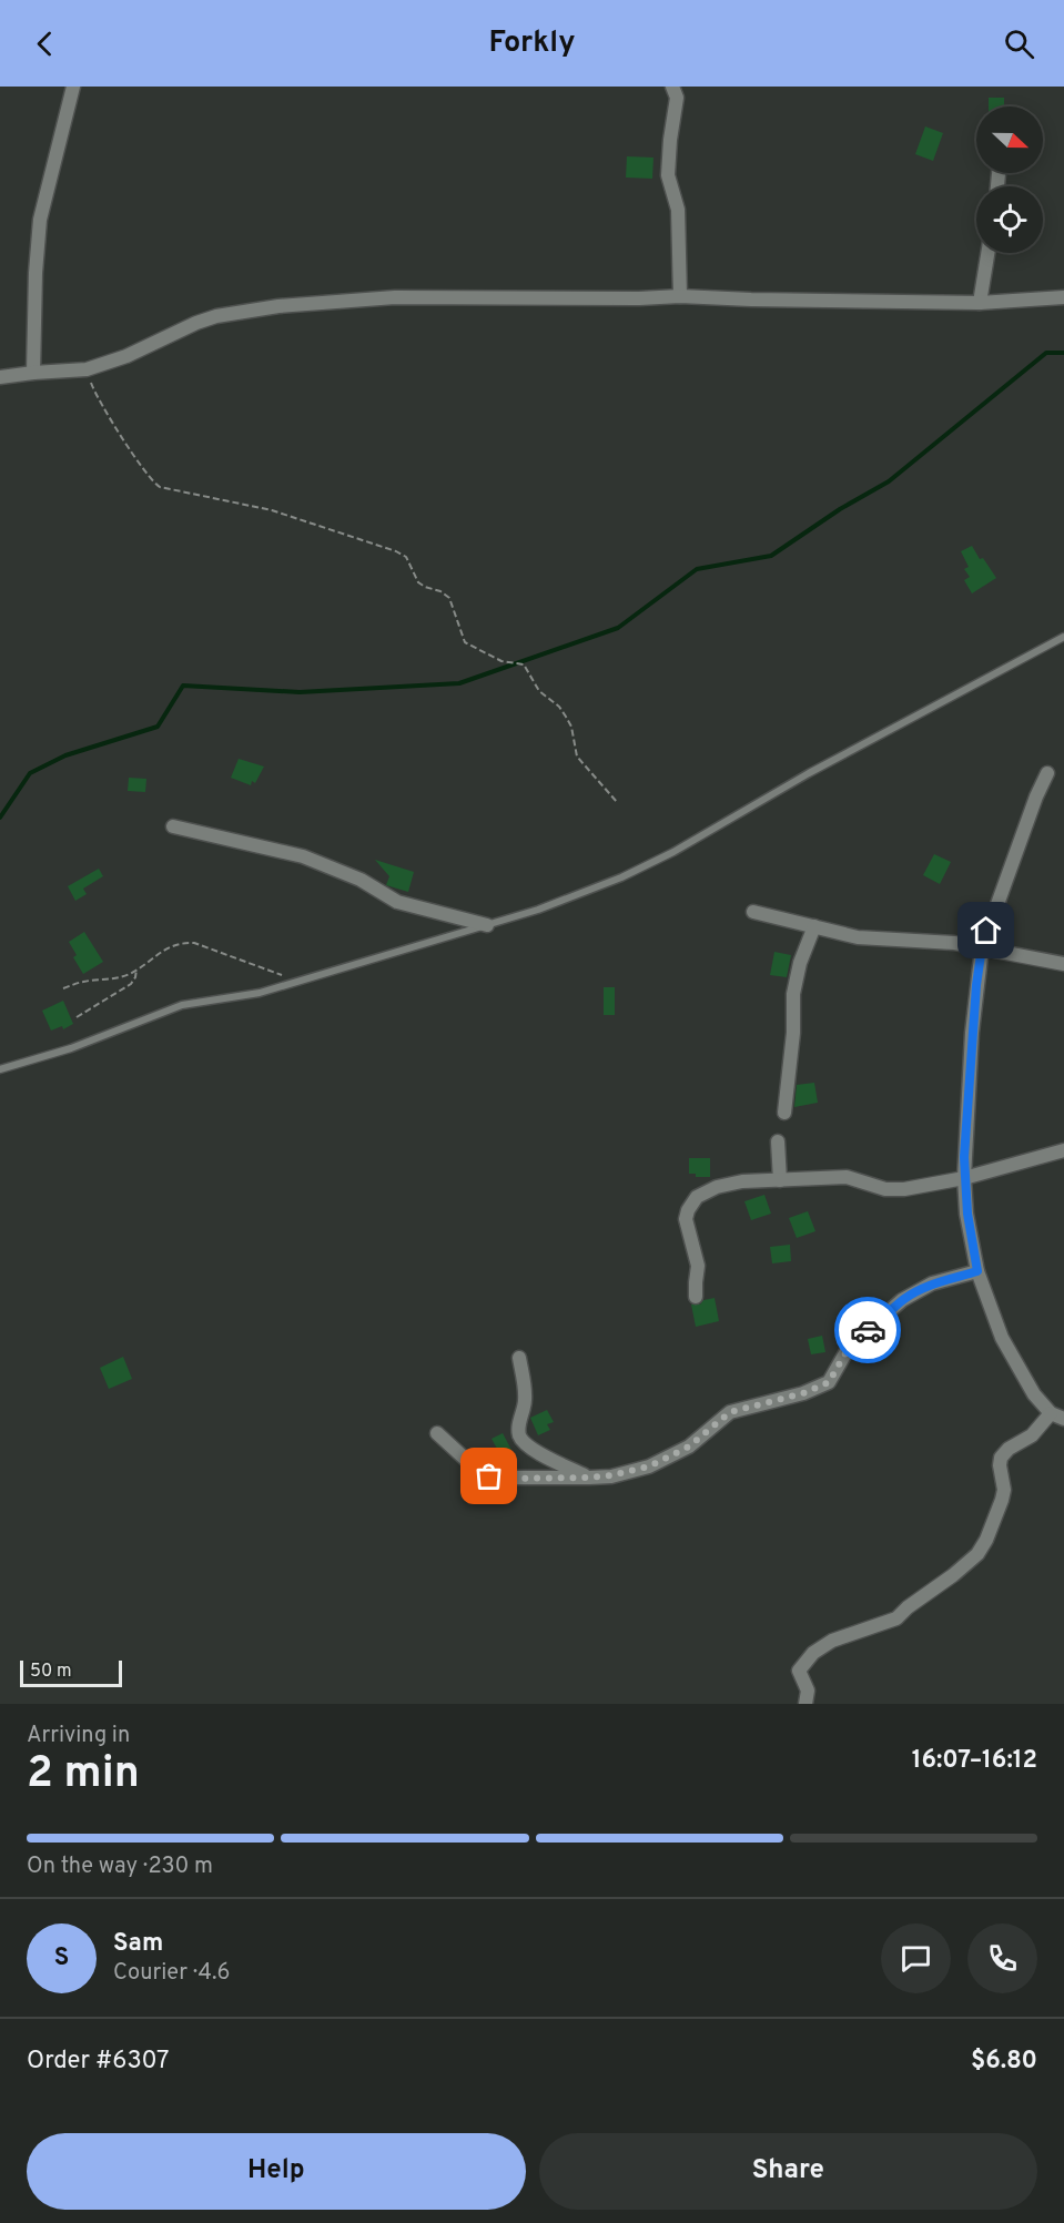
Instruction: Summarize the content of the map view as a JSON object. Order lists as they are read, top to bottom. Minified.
{"scale_bar":"50 m","north":"right","page":{"header":"Forkly","scale":"50 m","heading":["2 min","Arriving in","16:07–16:12"],"panel":["Sam","Courier · 4.6","Order #6307","$6.80"],"bar":"On the way · 230 m","round":"S","buttons":["Help","Share"]}}
